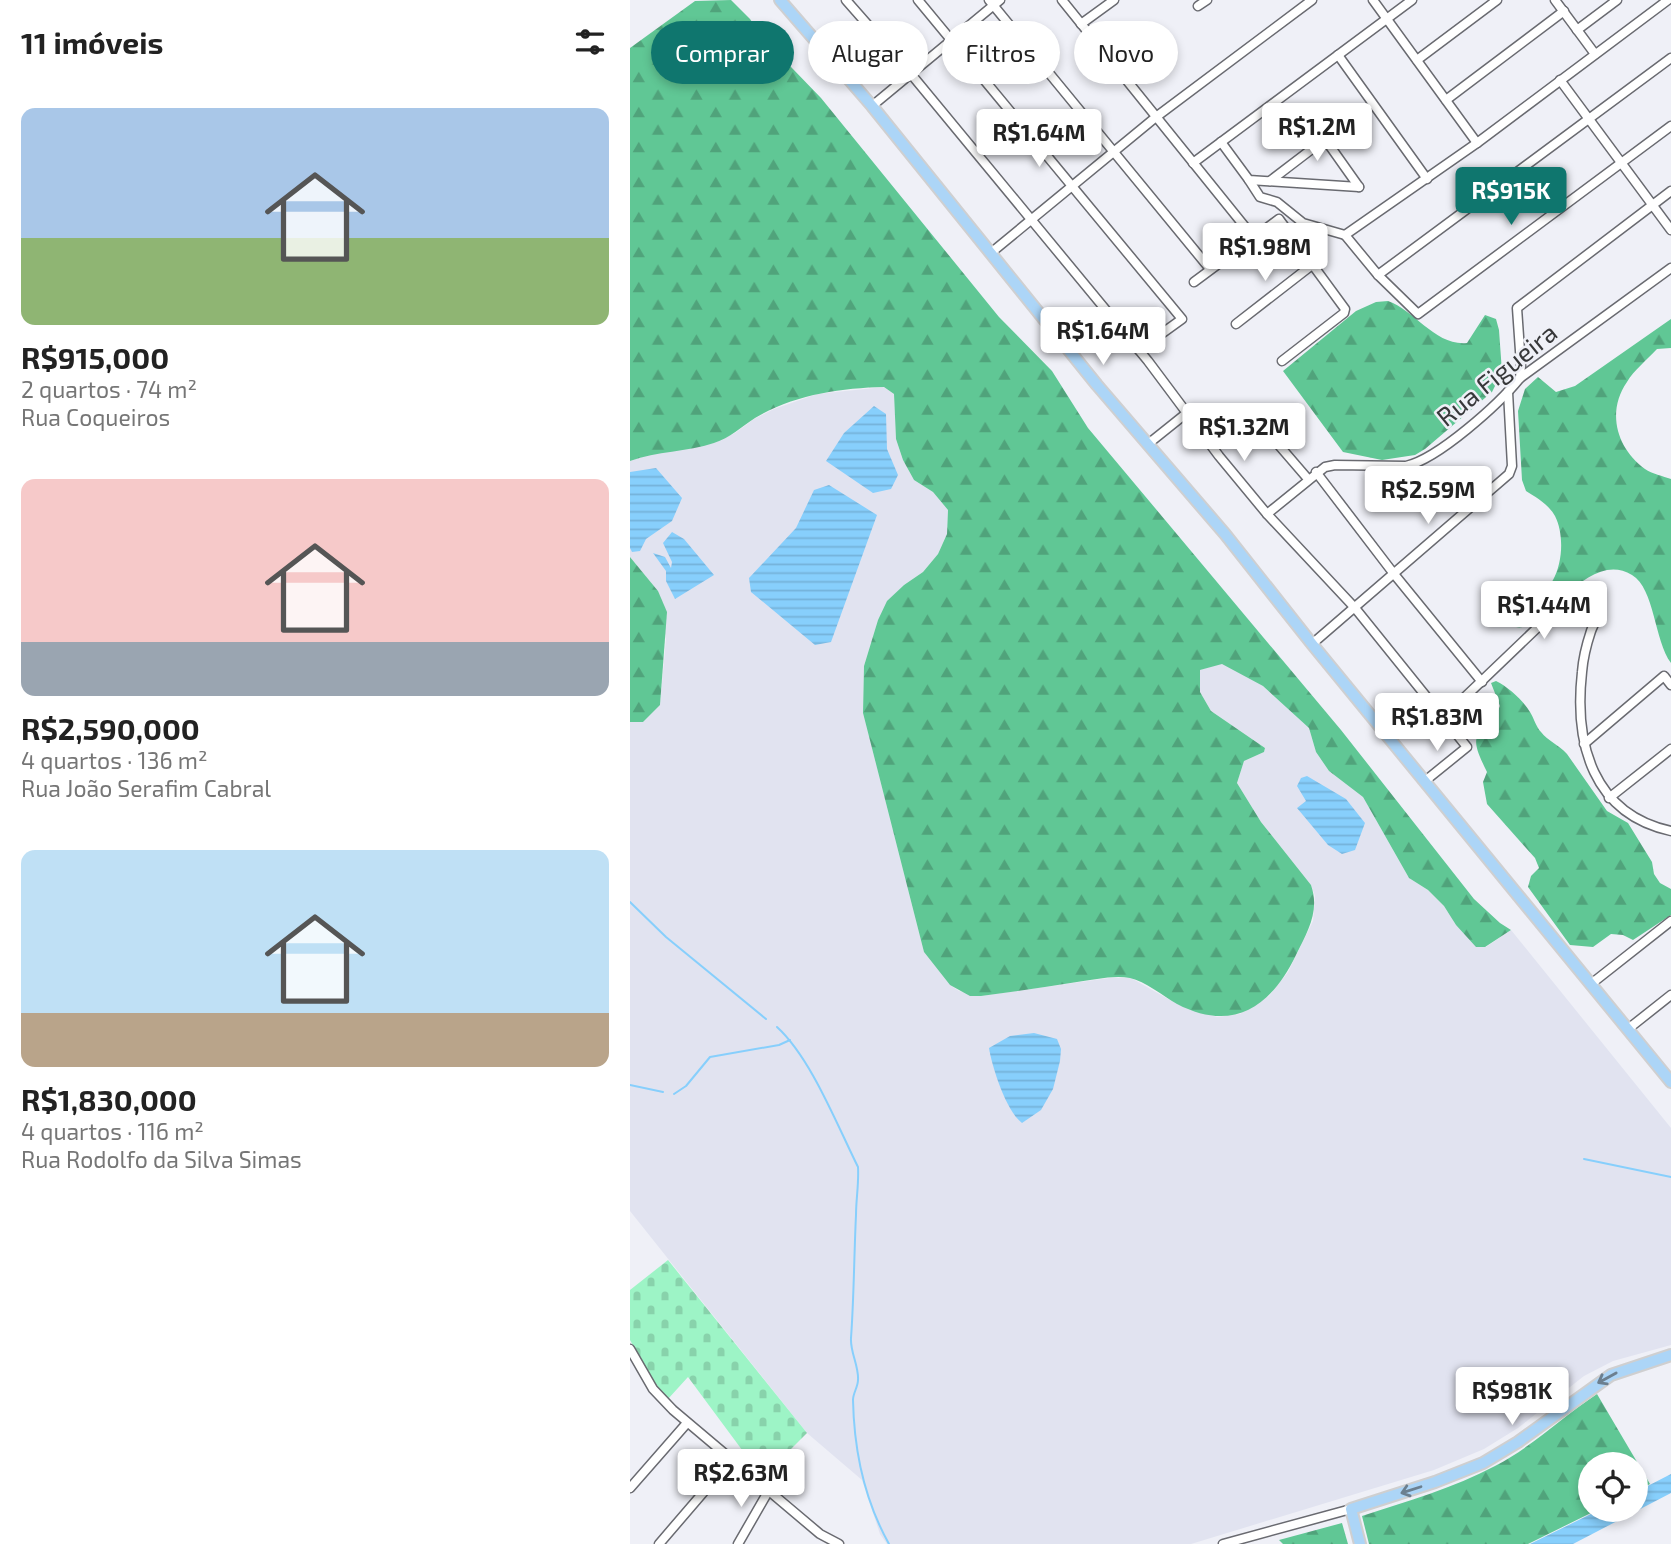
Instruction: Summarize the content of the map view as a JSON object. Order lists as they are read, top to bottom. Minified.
{"streets":{"street":["Rua Figueira"]},"page":{"heading":"11 imóveis","chip":["Comprar","Alugar","Filtros","Novo"],"list":[{"name":"R$915,000","note":"2 quartos · 74 m² · Rua Coqueiros"},{"name":"R$2,590,000","note":"4 quartos · 136 m² · Rua João Serafim Cabral"},{"name":"R$1,830,000","note":"4 quartos · 116 m² · Rua Rodolfo da Silva Simas"}],"price":["R$1.2M","R$1.64M","R$915K","R$1.98M","R$1.64M","R$1.32M","R$2.59M","R$1.44M","R$1.83M","R$981K","R$2.63M"]}}
